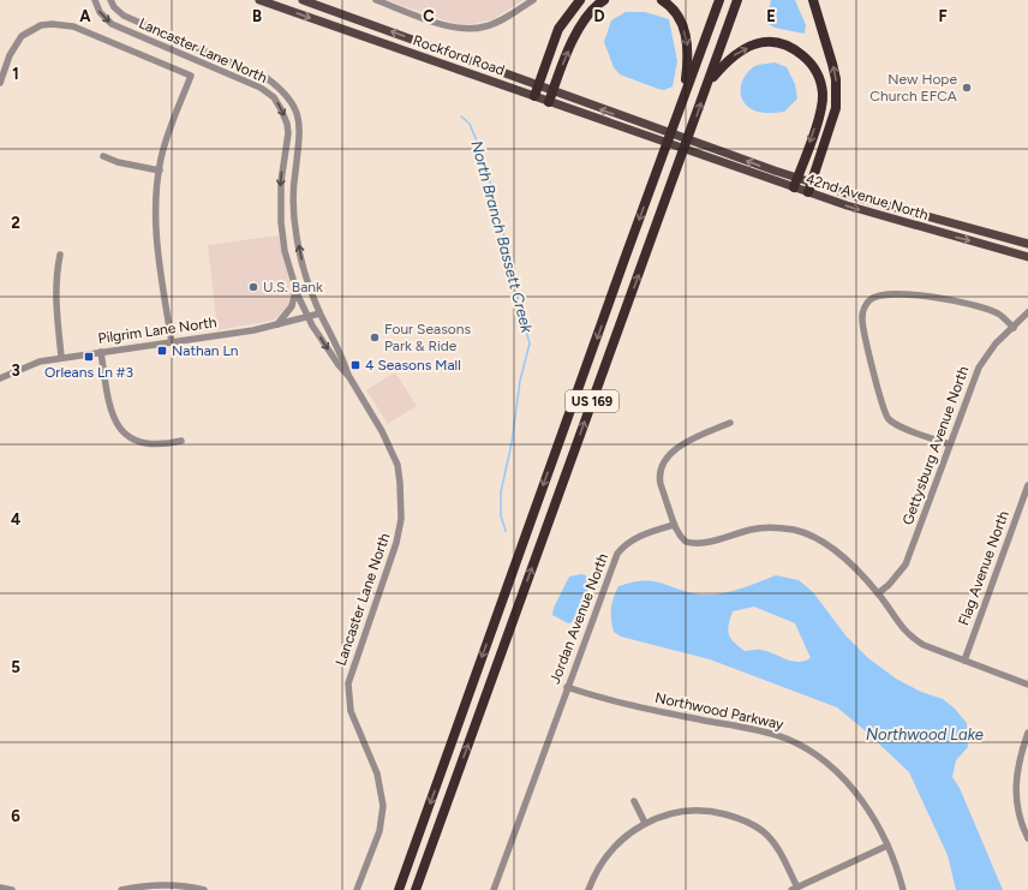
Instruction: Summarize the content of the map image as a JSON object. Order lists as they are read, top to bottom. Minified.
{"streets":{"highway":["US 169"],"main road":["Rockford Road","42nd Avenue North"],"street":["Lancaster Lane North","Pilgrim Lane North","Gettysburg Avenue North","Flag Avenue North","Jordan Avenue North","Northwood Parkway"]},"crossings":[["Lancaster Lane North","Pilgrim Lane North"],["Rockford Road","42nd Avenue North"],["Jordan Avenue North","Northwood Parkway"]],"water":["North Branch Bassett Creek","Northwood Lake"],"places":{"other":["New Hope Church EFCA","U.S. Bank","Four Seasons Park & Ride"],"transit":["Nathan Ln","Orleans Ln #3","4 Seasons Mall"]},"grid":{"columns":["A","B","C","D","E","F"],"rows":["1","2","3","4","5","6"]}}
